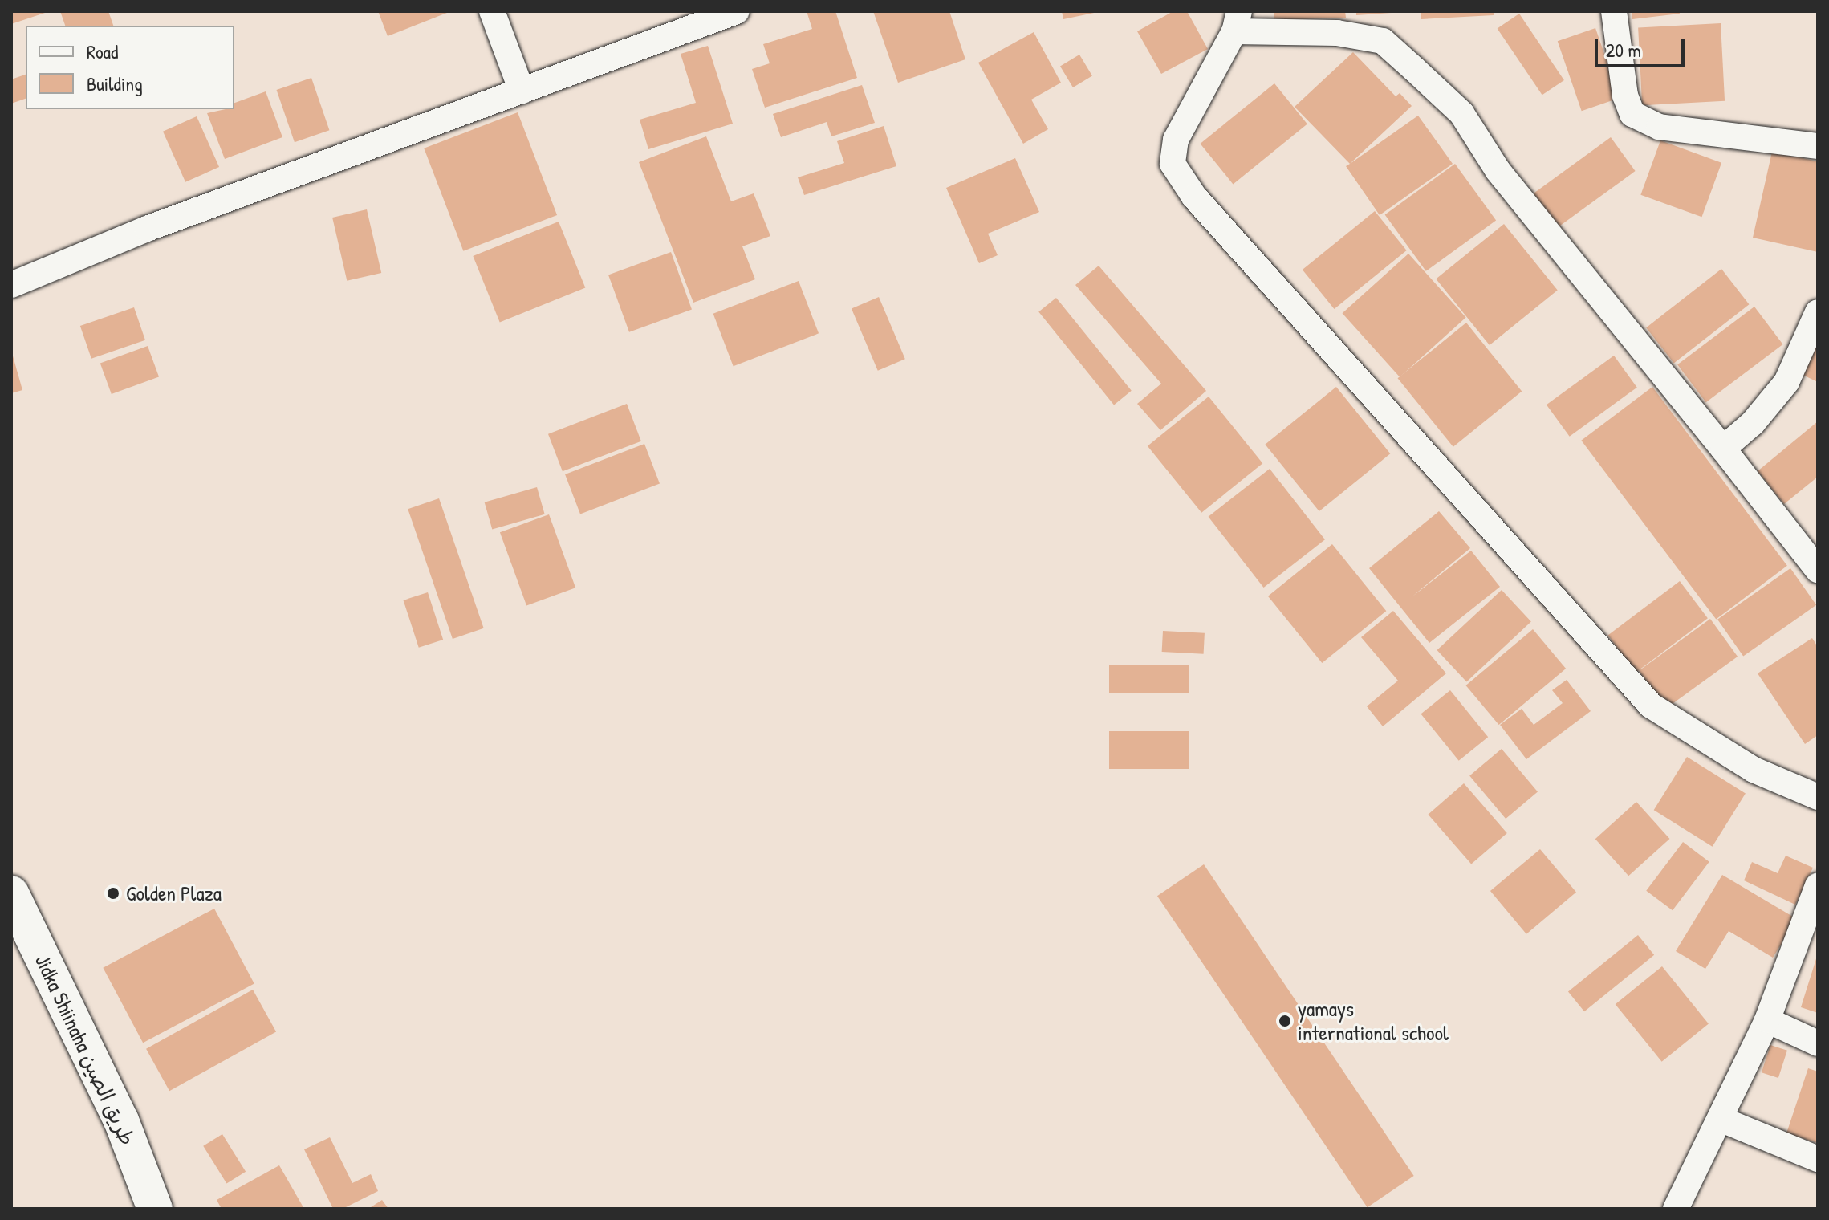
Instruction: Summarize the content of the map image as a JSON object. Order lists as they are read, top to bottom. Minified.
{"streets":{"main road":["Jidka Shiinaha طريق الصين"]},"places":["Golden Plaza","yamays international school"],"legend":["Road","Building"],"scale_bar":"20 m"}
